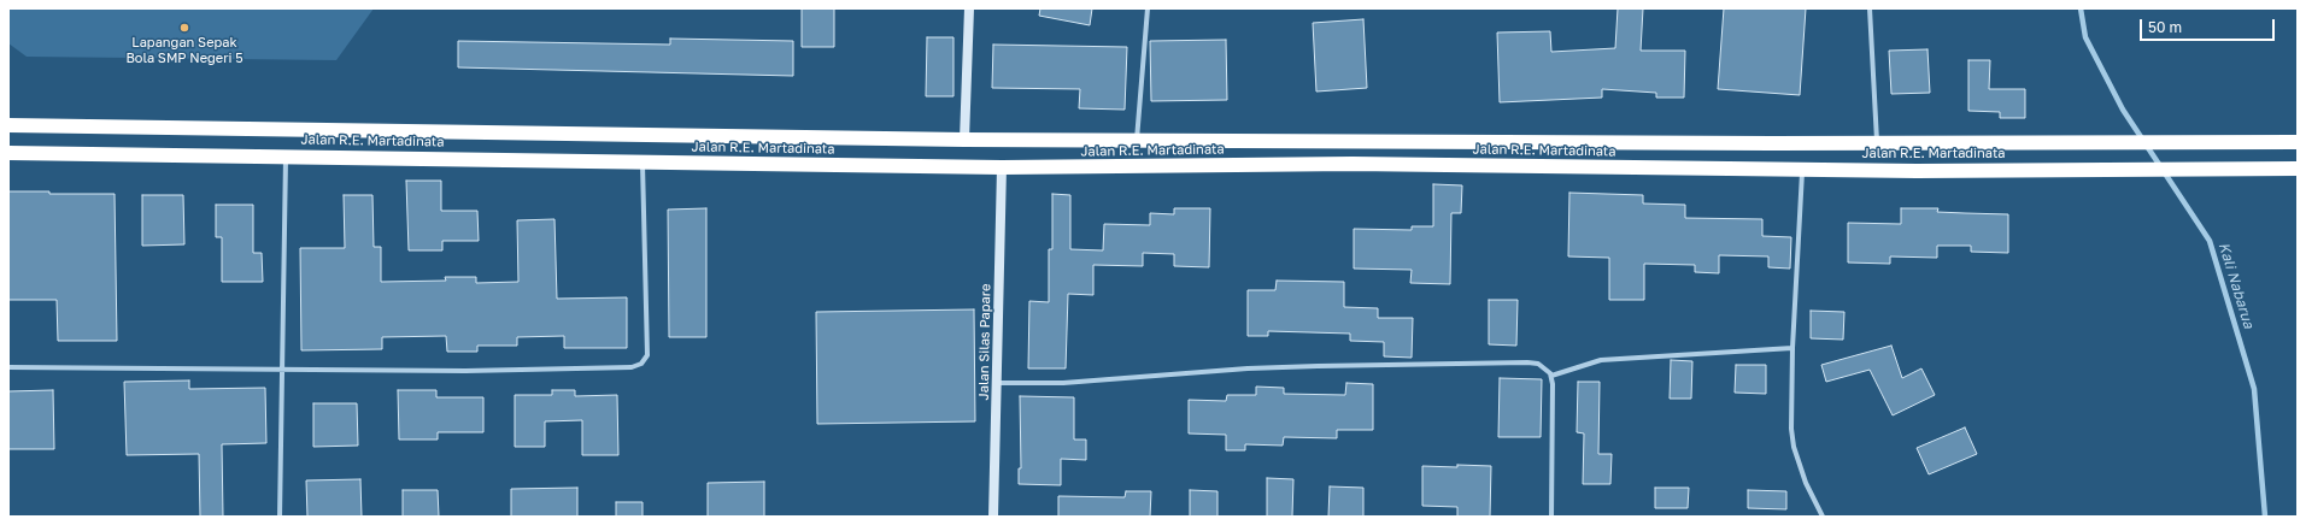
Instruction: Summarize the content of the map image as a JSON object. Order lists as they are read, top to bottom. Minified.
{"streets":{"highway":["Jalan R.E. Martadinata"],"street":["Jalan Silas Papare"]},"crossings":[["Jalan R.E. Martadinata","Jalan Silas Papare"]],"water":["Kali Nabarua"],"places":["Lapangan Sepak Bola SMP Negeri 5"],"scale_bar":"50 m"}
